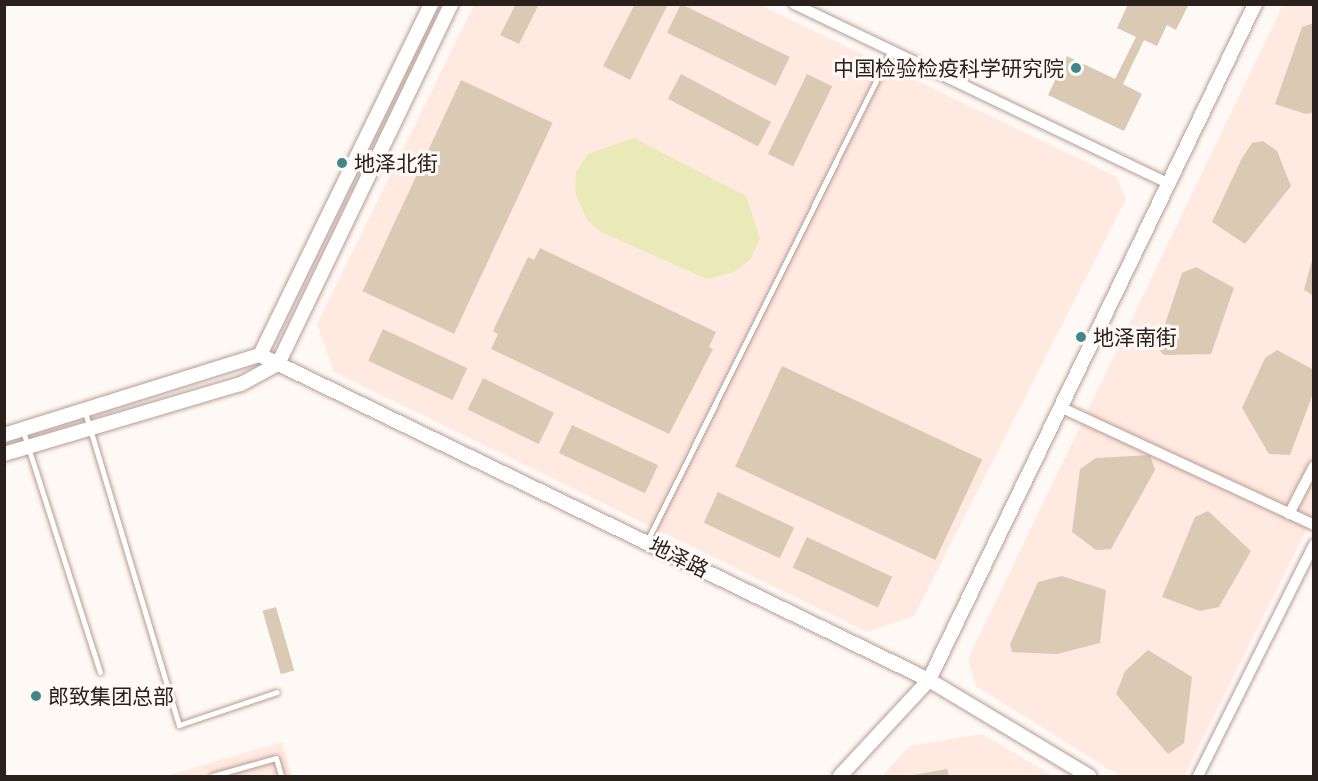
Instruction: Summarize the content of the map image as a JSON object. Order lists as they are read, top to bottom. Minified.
{"streets":{"street":["地泽路"]},"places":["中国检验检疫科学研究院","地泽北街","地泽南街","郎致集团总部"]}
